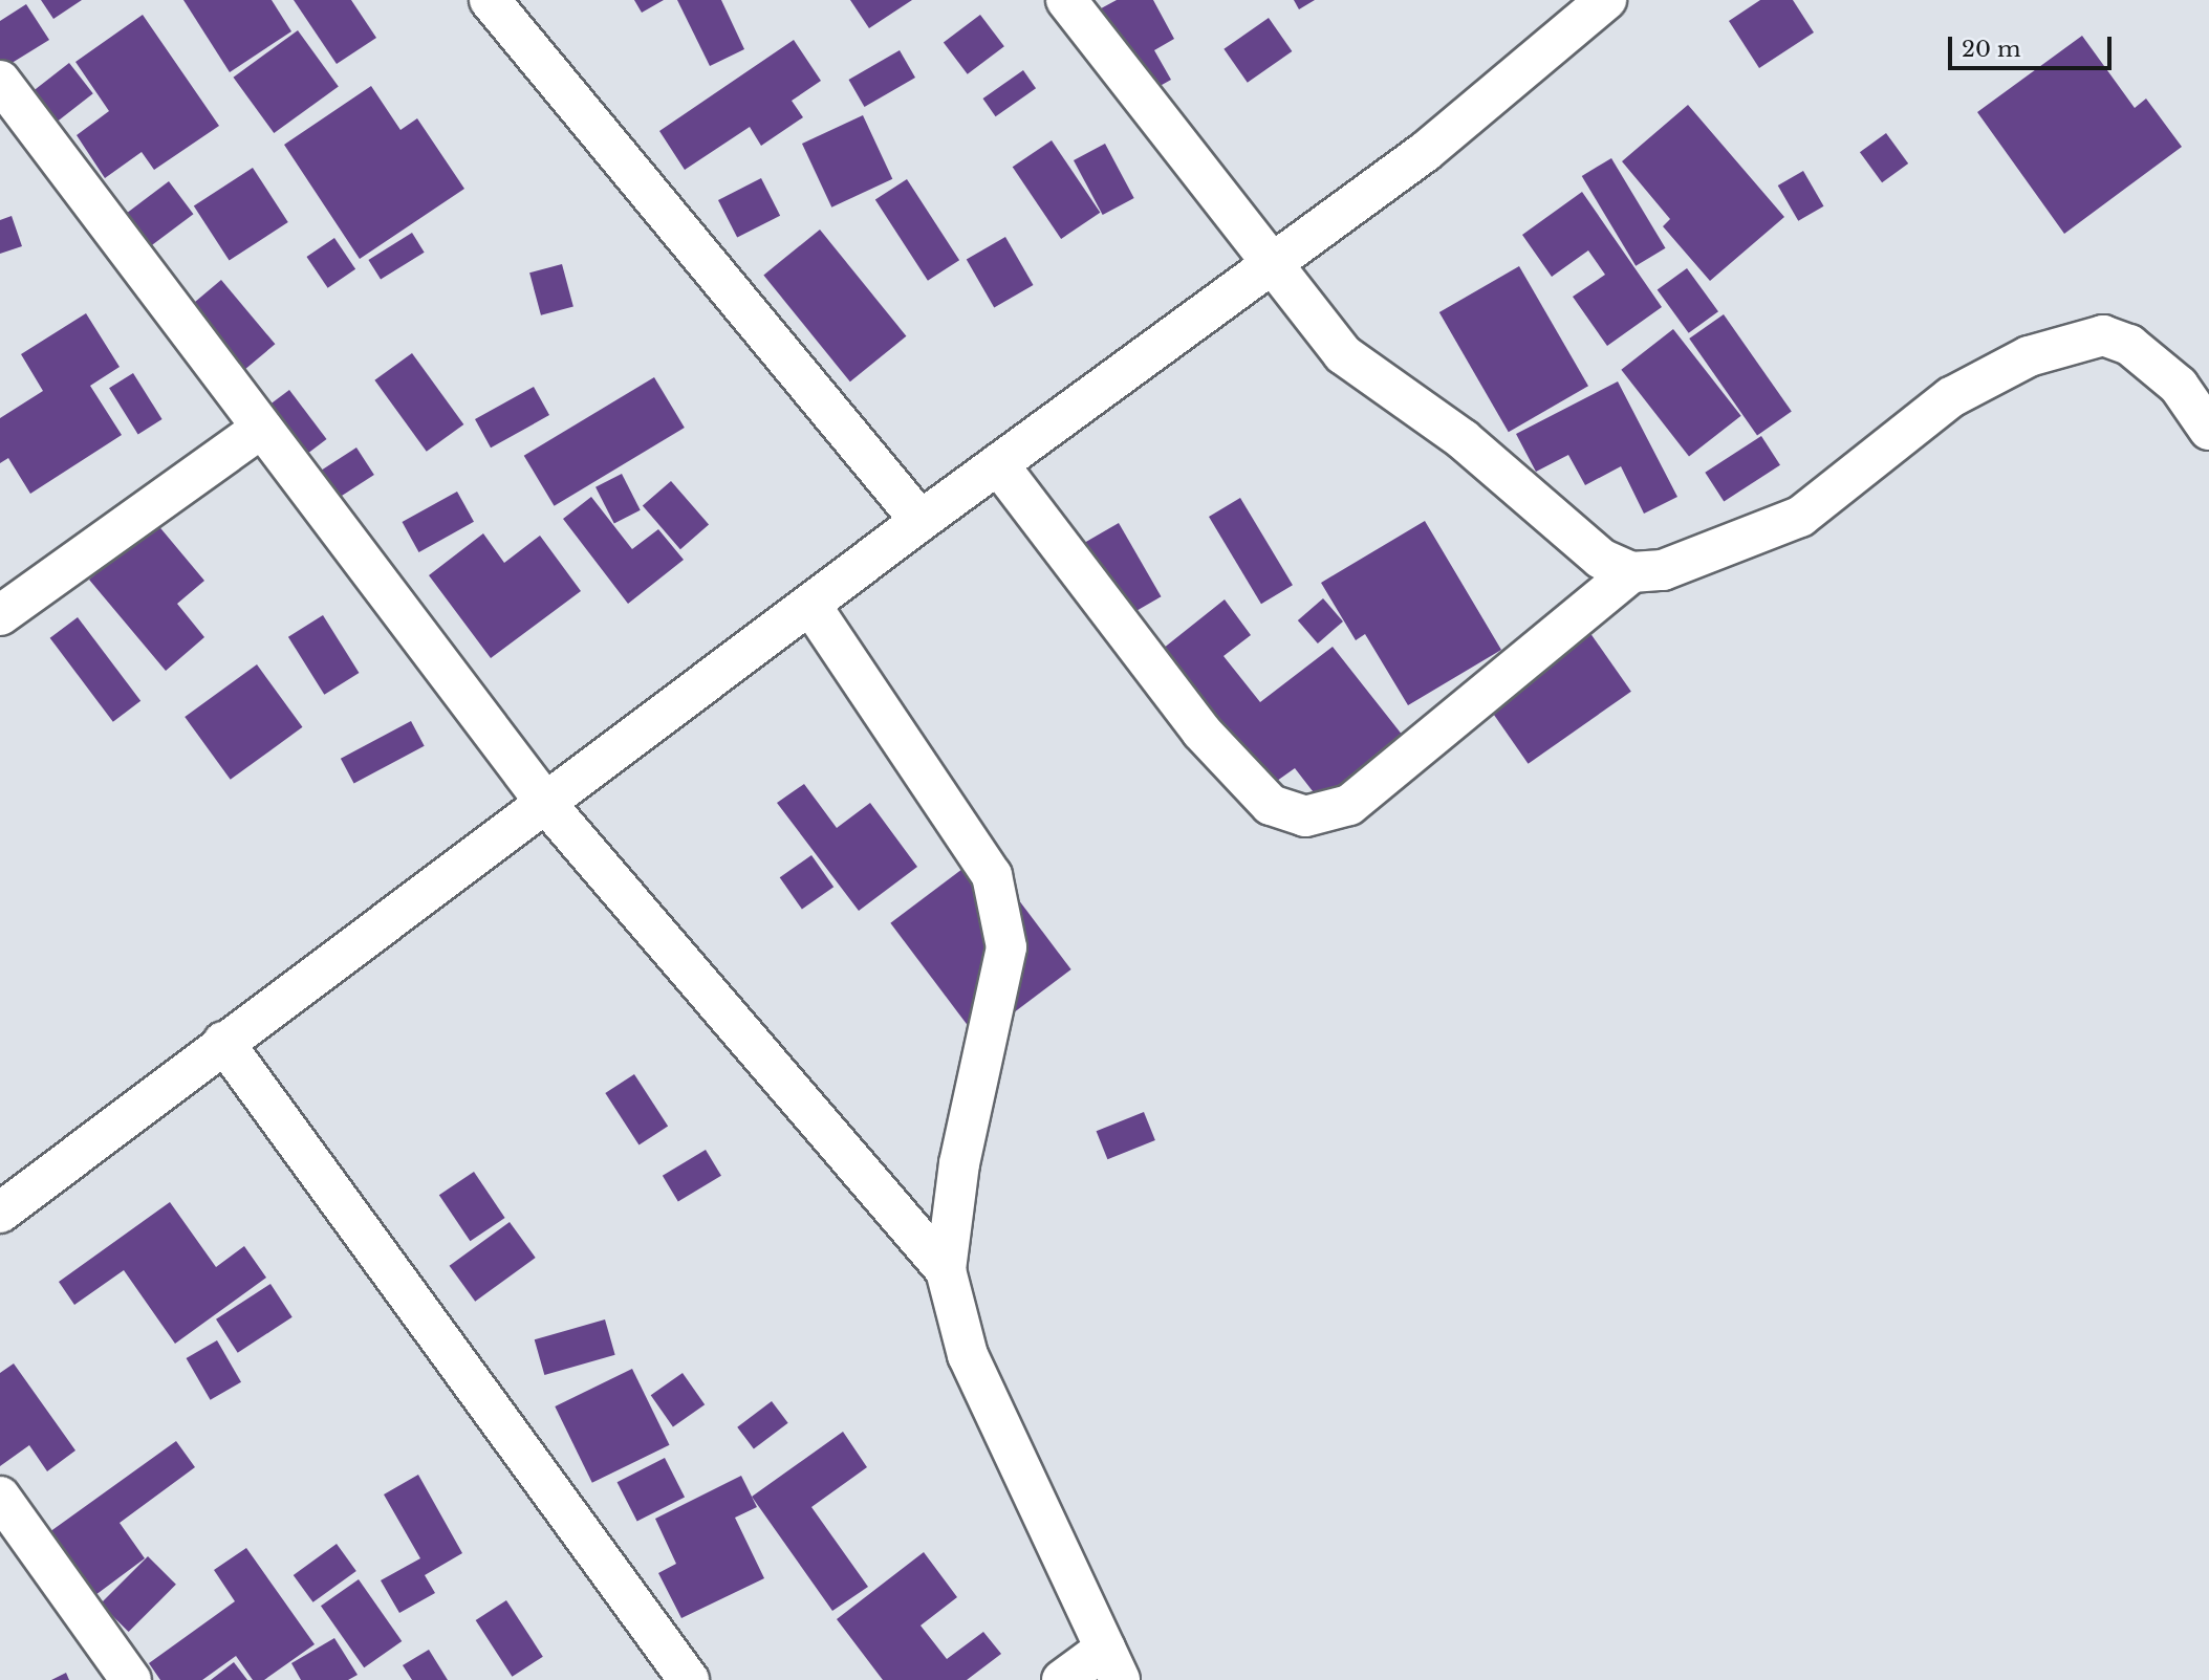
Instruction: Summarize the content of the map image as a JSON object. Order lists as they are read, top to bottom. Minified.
{"scale_bar":"20 m"}
